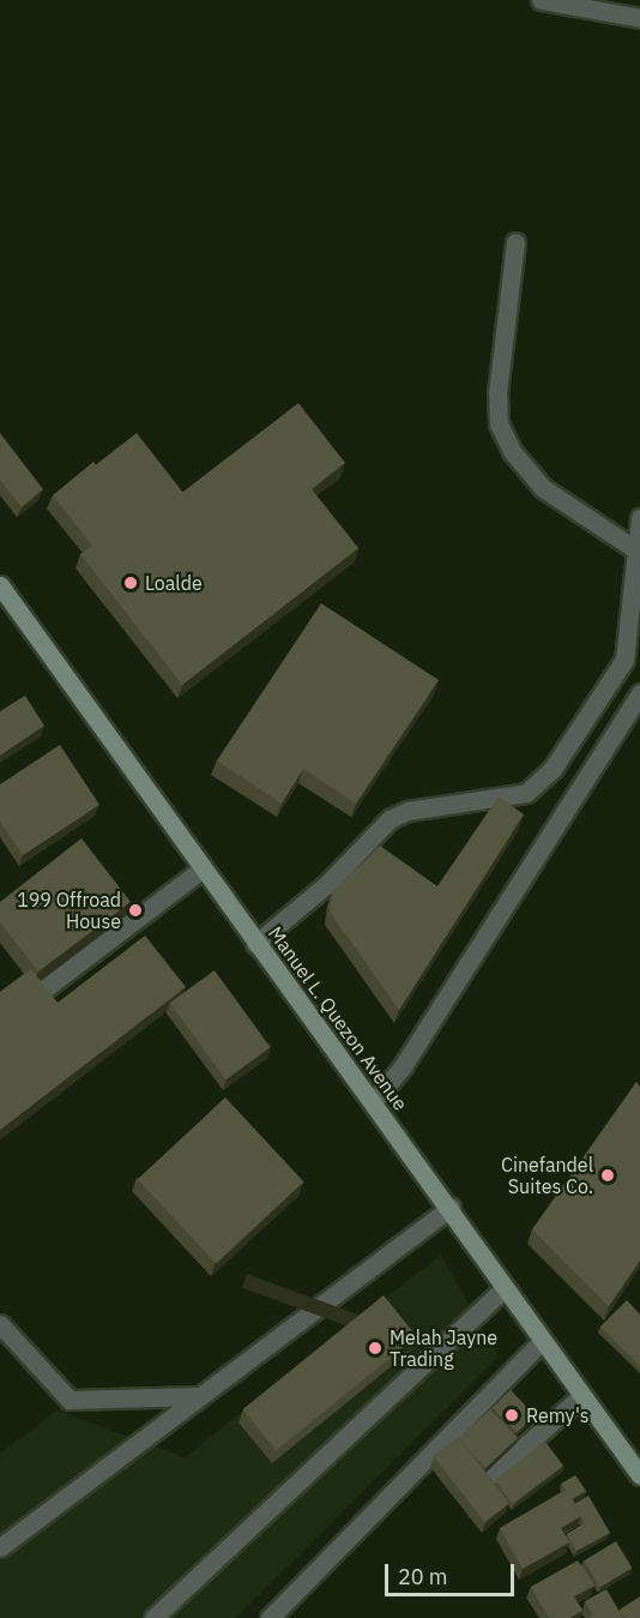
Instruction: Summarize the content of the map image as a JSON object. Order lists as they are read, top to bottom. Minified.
{"streets":{"main road":["Manuel L. Quezon Avenue"]},"places":["Loalde","199 Offroad House","Cinefandel Suites Co.","Melah Jayne Trading","Remy's"],"scale_bar":"20 m"}
